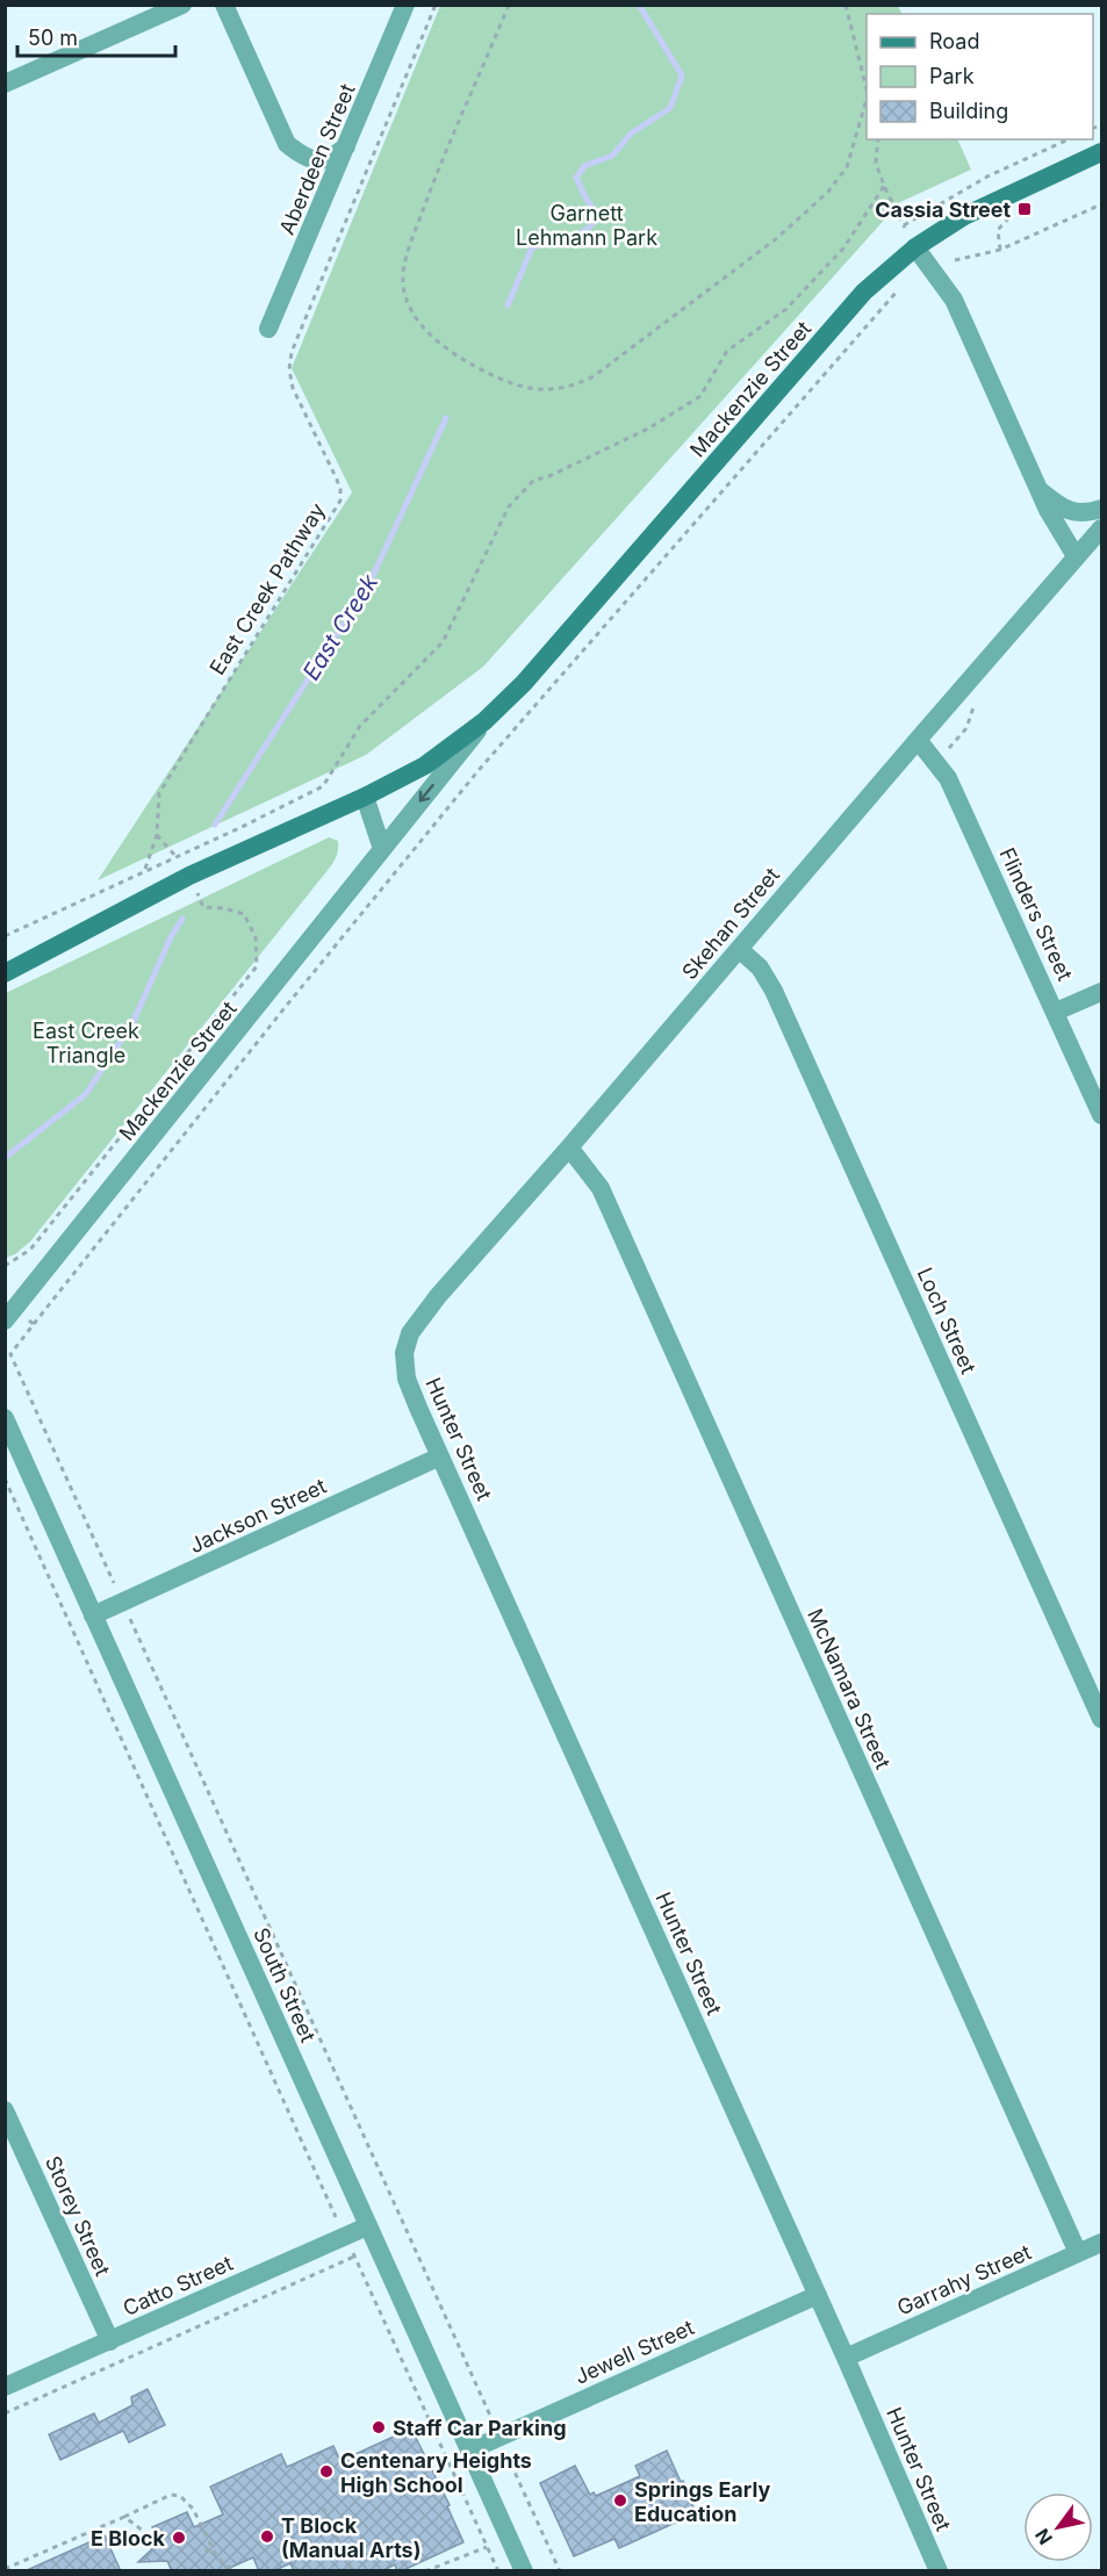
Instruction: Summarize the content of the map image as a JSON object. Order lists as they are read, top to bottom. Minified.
{"streets":{"main road":["Mackenzie Street"],"street":["Aberdeen Street","Flinders Street","Skehan Street","Loch Street","Hunter Street","Jackson Street","McNamara Street","South Street","Storey Street","Garrahy Street","Catto Street","Jewell Street"],"path":["East Creek Pathway"]},"crossings":[["Flinders Street","Skehan Street"],["Skehan Street","Loch Street"],["Skehan Street","Hunter Street"],["Skehan Street","McNamara Street"],["Hunter Street","Jackson Street"],["Hunter Street","Garrahy Street"],["Hunter Street","Jewell Street"],["Jackson Street","South Street"],["McNamara Street","Garrahy Street"],["South Street","Catto Street"],["South Street","Jewell Street"],["Storey Street","Catto Street"]],"water":["East Creek"],"parks":["Garnett Lehmann Park","East Creek Triangle"],"places":{"transit":["Cassia Street"],"other":["Staff Car Parking","Centenary Heights High School","Springs Early Education","T Block (Manual Arts)","E Block"]},"legend":["Road","Park","Building"],"scale_bar":"50 m","north":"bottom left"}
